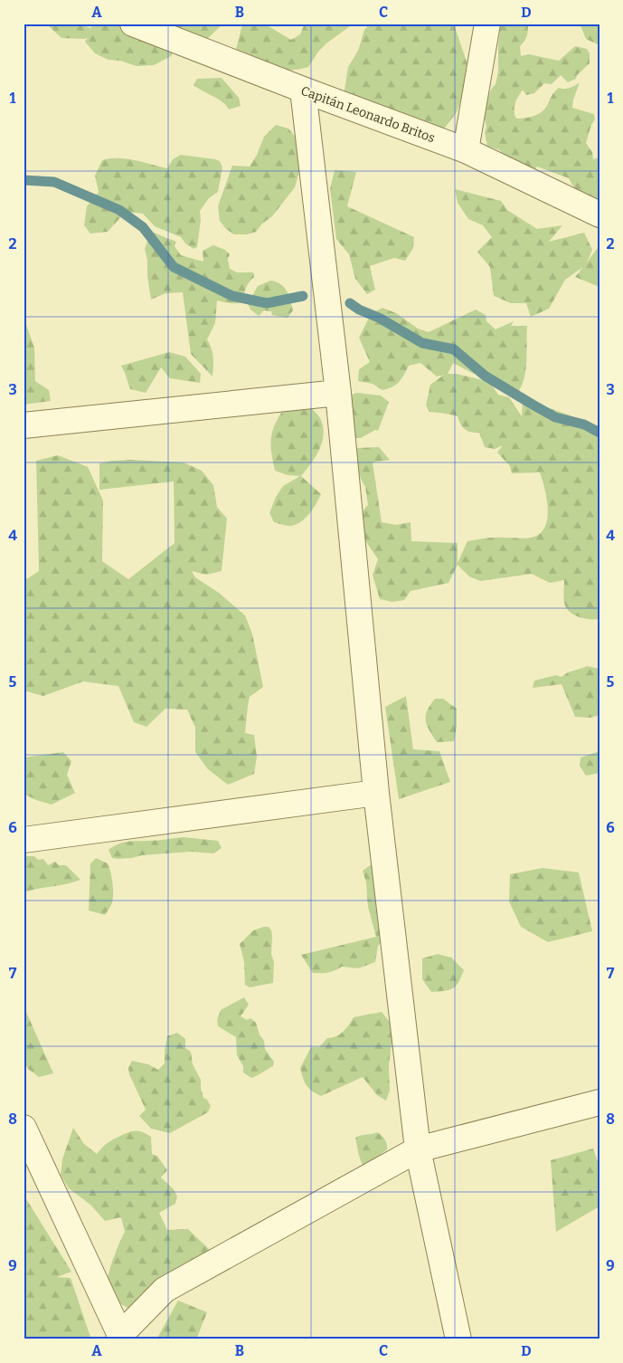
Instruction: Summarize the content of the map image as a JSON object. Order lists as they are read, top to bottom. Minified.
{"streets":{"street":["Capitán Leonardo Britos"]},"grid":{"columns":["A","B","C","D"],"rows":["1","2","3","4","5","6","7","8","9"]}}
